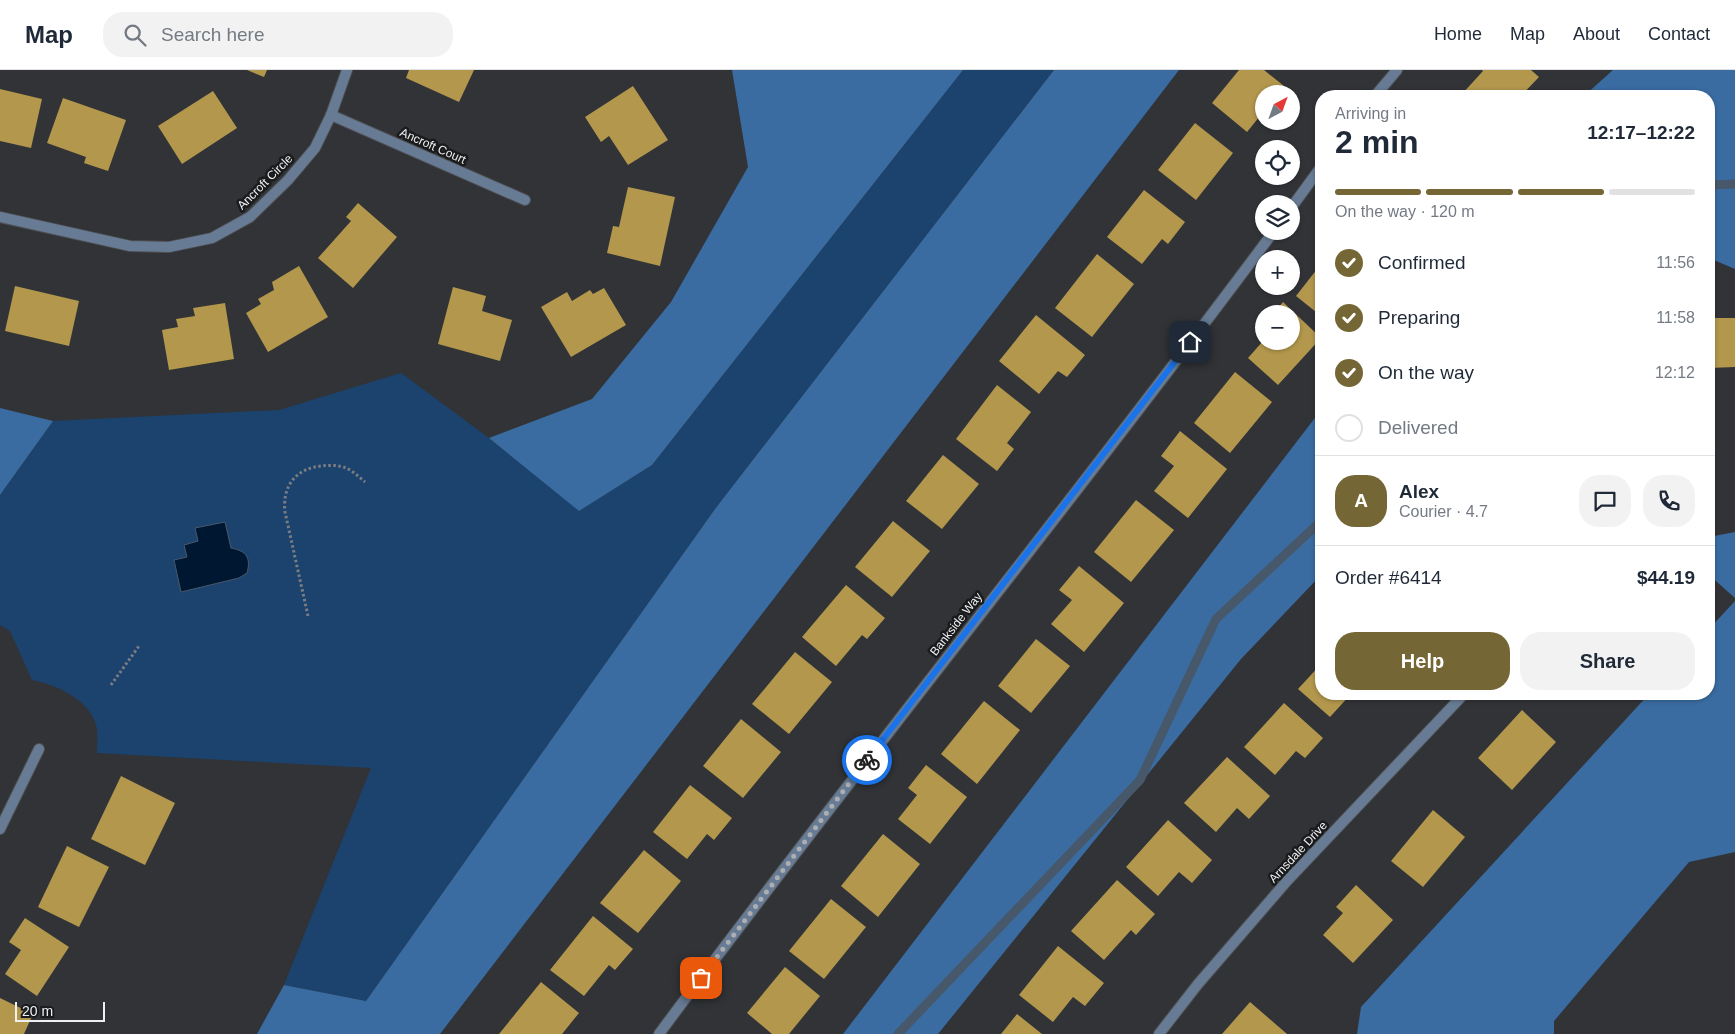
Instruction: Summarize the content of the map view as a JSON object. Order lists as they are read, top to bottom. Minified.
{"streets":{"street":["Ancroft Court","Ancroft Circle","Bankside Way","Arnsdale Drive"]},"crossings":[["Ancroft Court","Ancroft Circle"]],"scale_bar":"20 m","north":"top right","page":{"header":"Map","search":"Search here","nav":["Home","Map","About","Contact"],"map_buttons":["+","−"],"heading":["2 min","Arriving in","12:17–12:22"],"panel":["Alex","Courier · 4.7","Order #6414","$44.19"],"bar":"On the way · 120 m","list":[["Confirmed","11:56"],["Preparing","11:58"],["On the way","12:12"],"Delivered"],"round":"A","buttons":["Help","Share"],"scale":"20 m"}}
